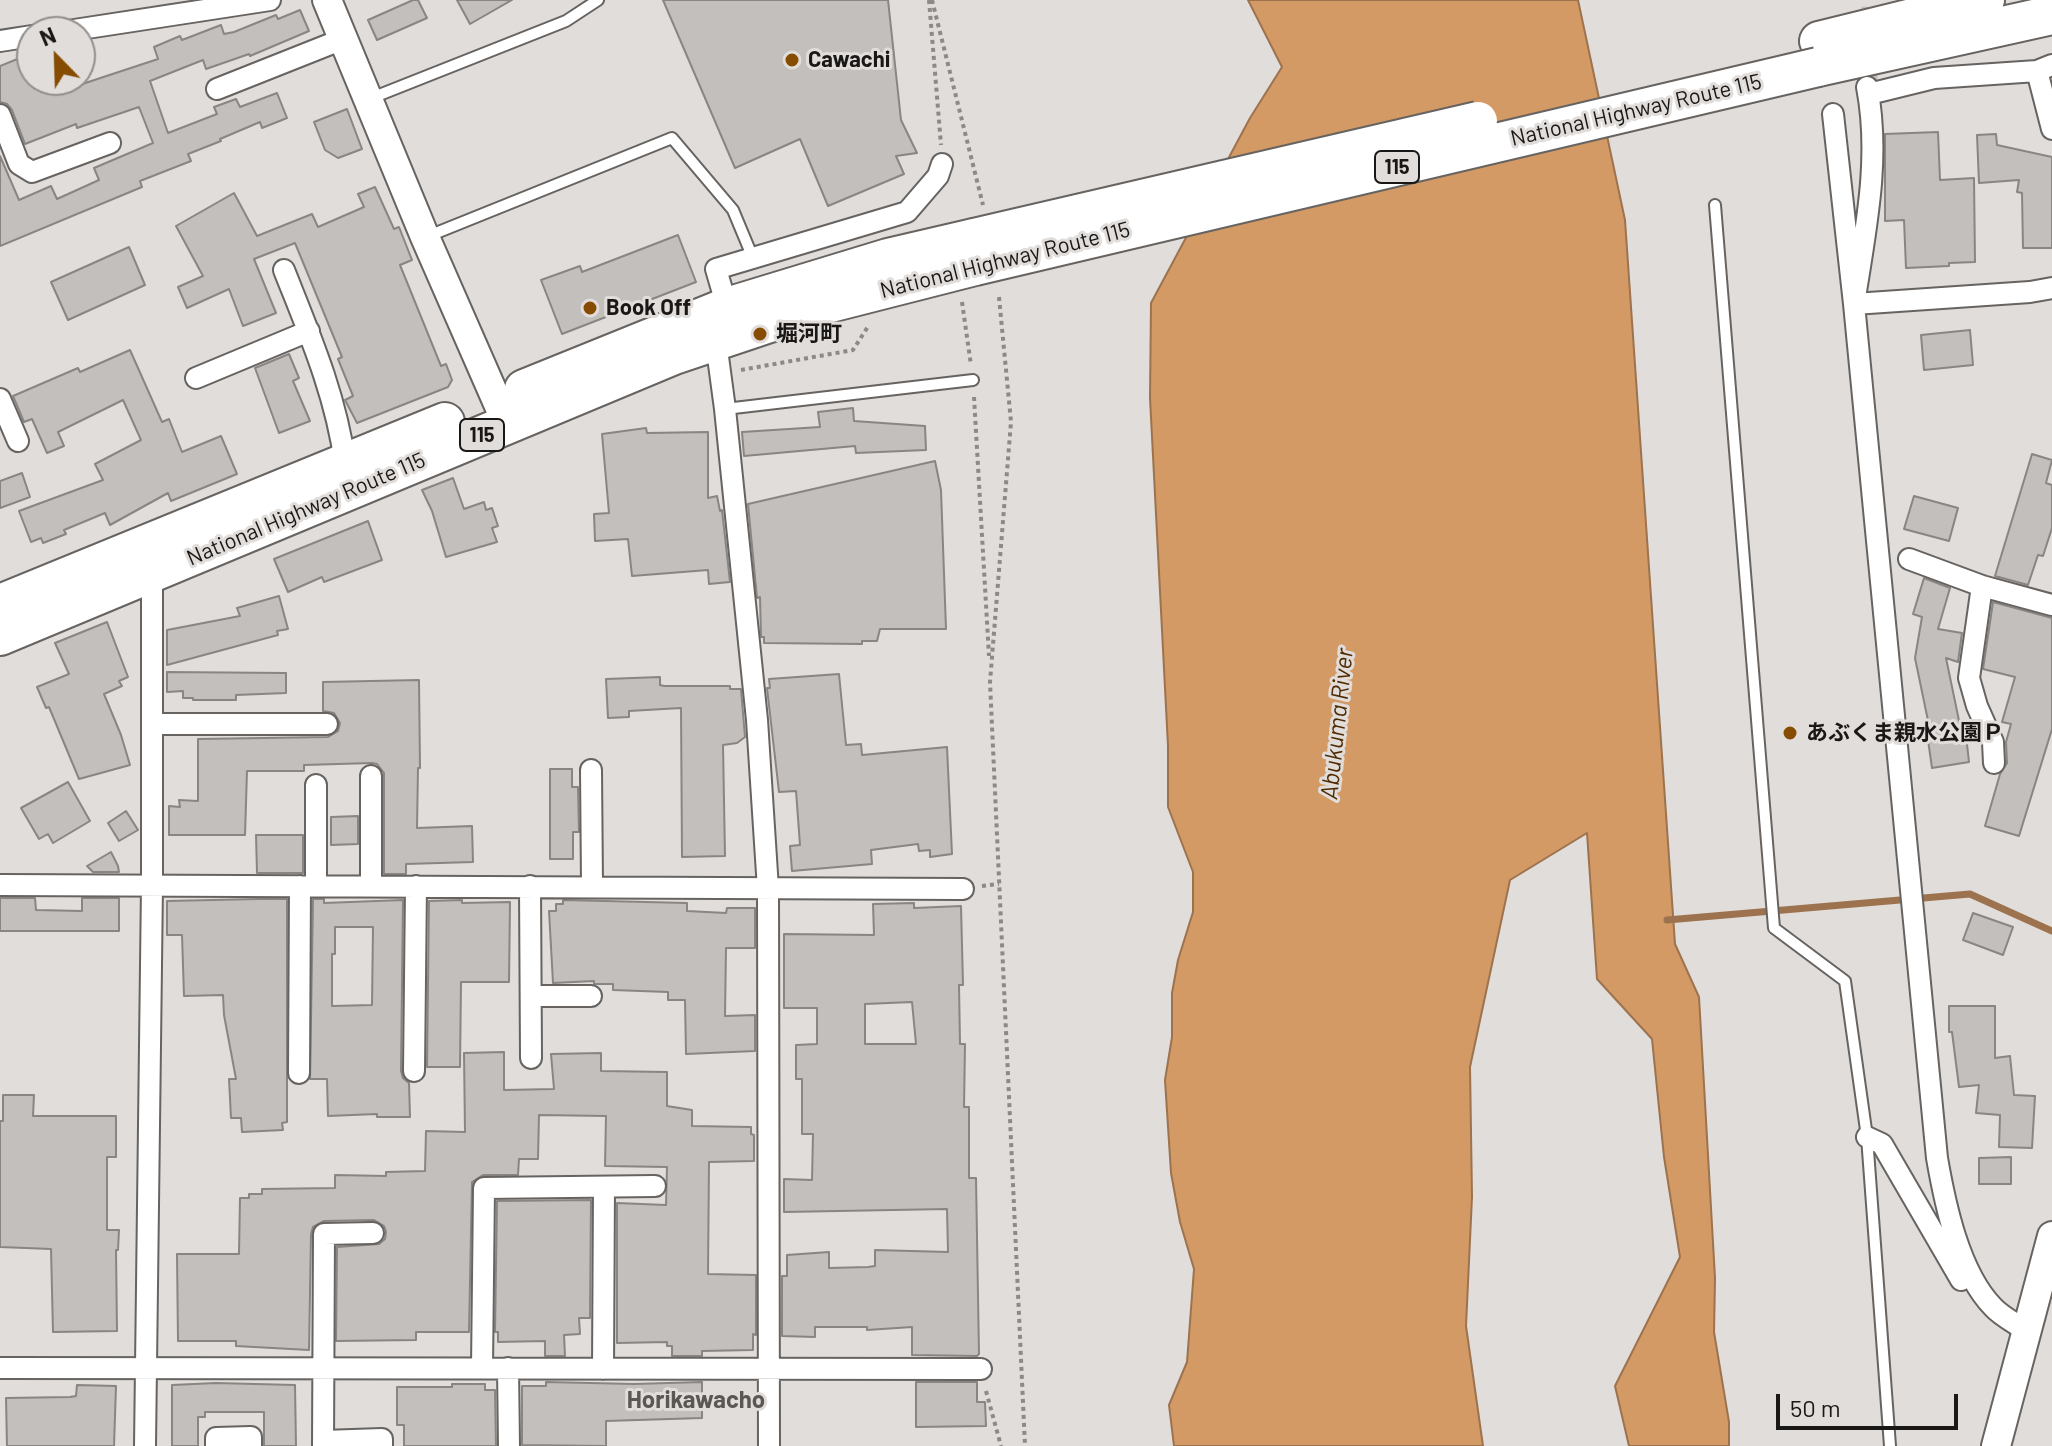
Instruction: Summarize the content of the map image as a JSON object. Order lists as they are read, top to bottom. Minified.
{"streets":{"highway":["National Highway Route 115","115"]},"districts":["Horikawacho"],"water":["Abukuma River"],"places":["Cawachi","Book Off","堀河町","あぶくま親水公園Ｐ"],"scale_bar":"50 m","north":"top left"}
